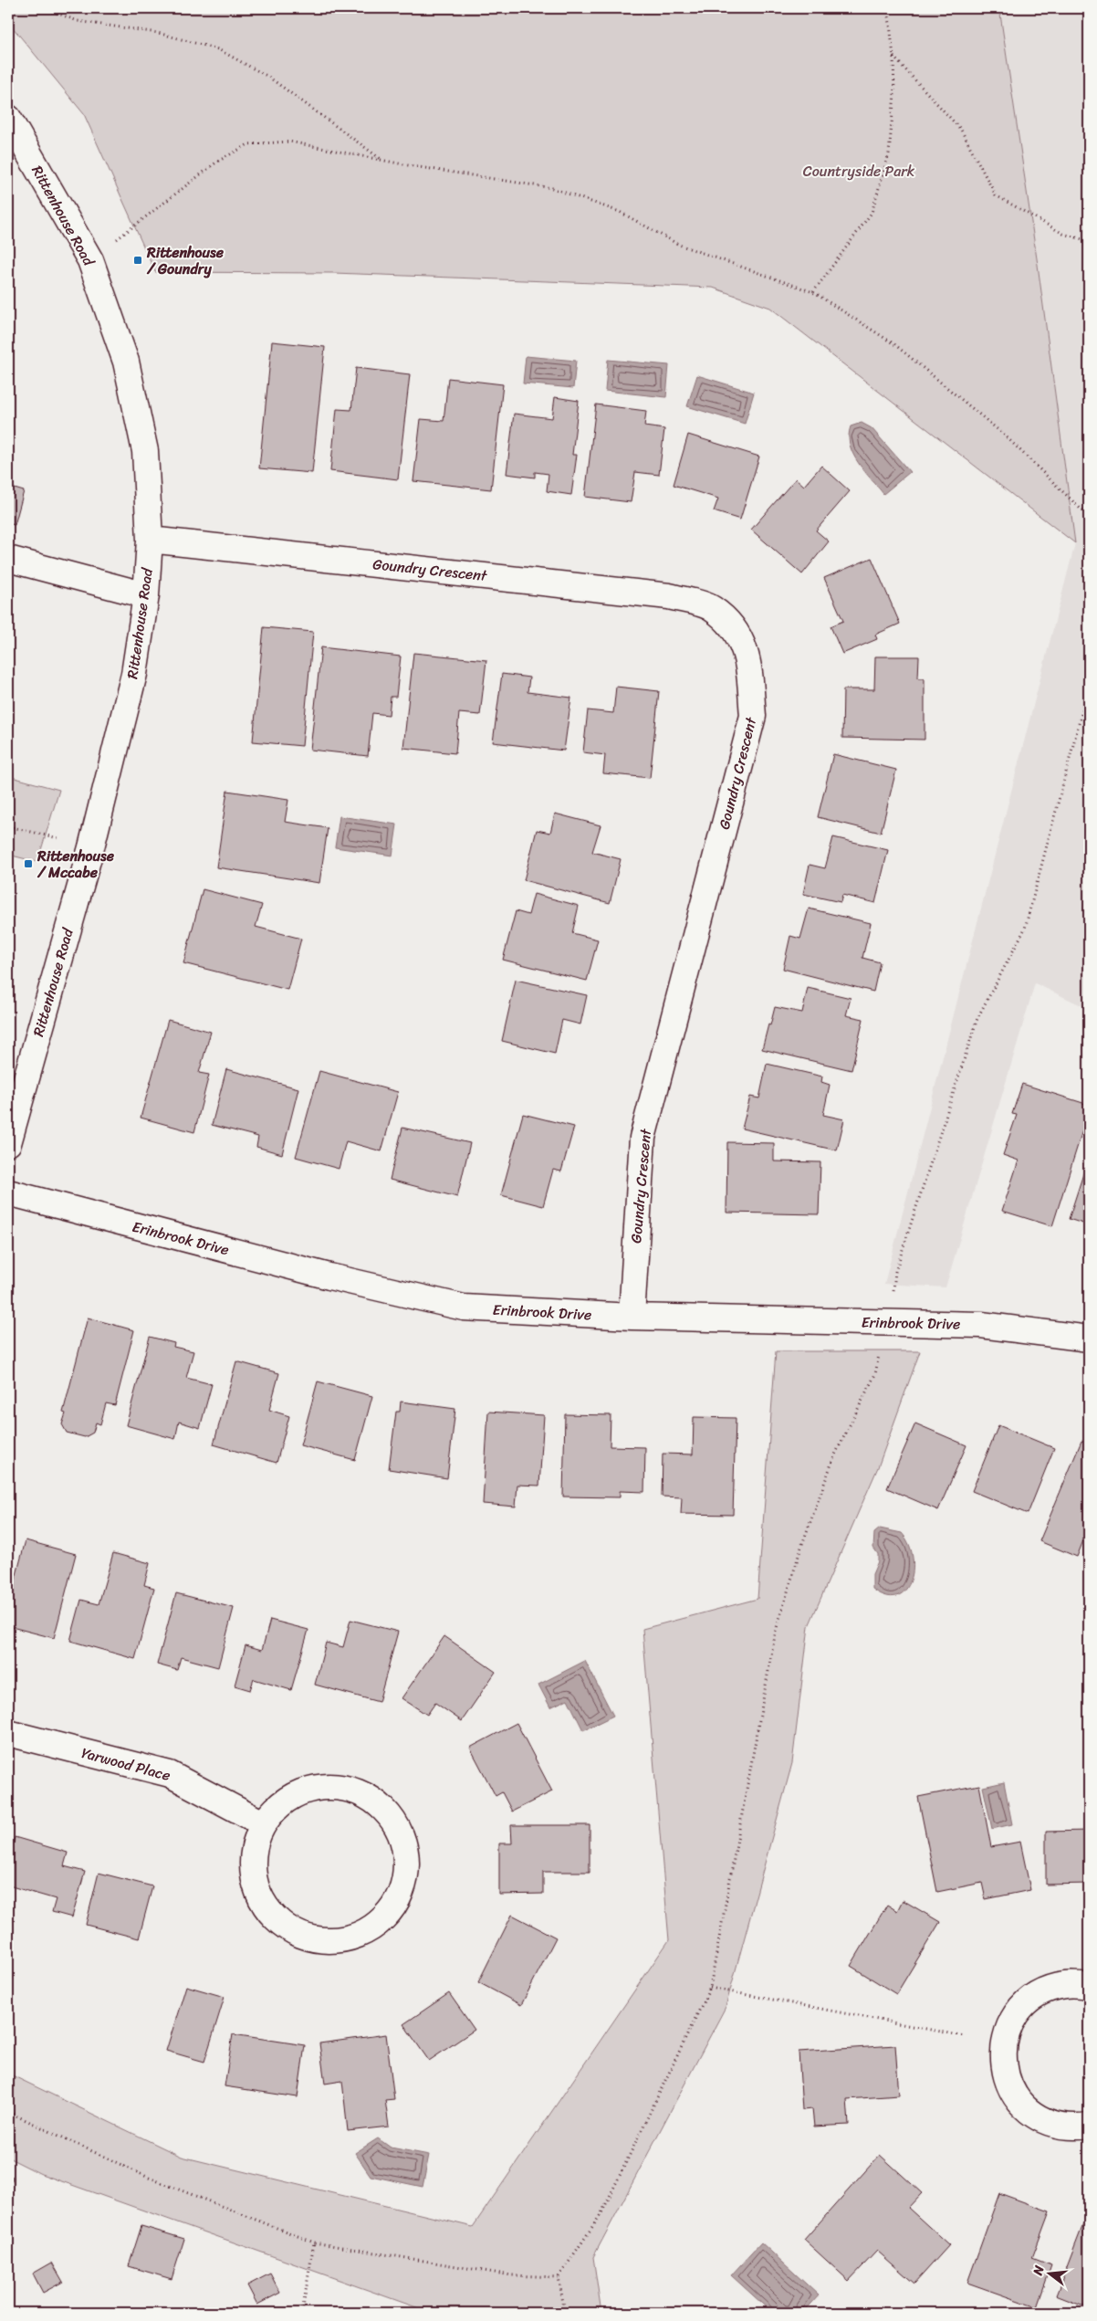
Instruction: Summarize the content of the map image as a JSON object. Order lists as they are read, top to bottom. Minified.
{"streets":{"street":["Rittenhouse Road","Goundry Crescent","Erinbrook Drive","Yarwood Place"]},"crossings":[["Rittenhouse Road","Goundry Crescent"],["Goundry Crescent","Erinbrook Drive"]],"parks":["Countryside Park"],"places":{"transit":["Rittenhouse / Goundry","Rittenhouse / Mccabe"]},"north":"left"}
